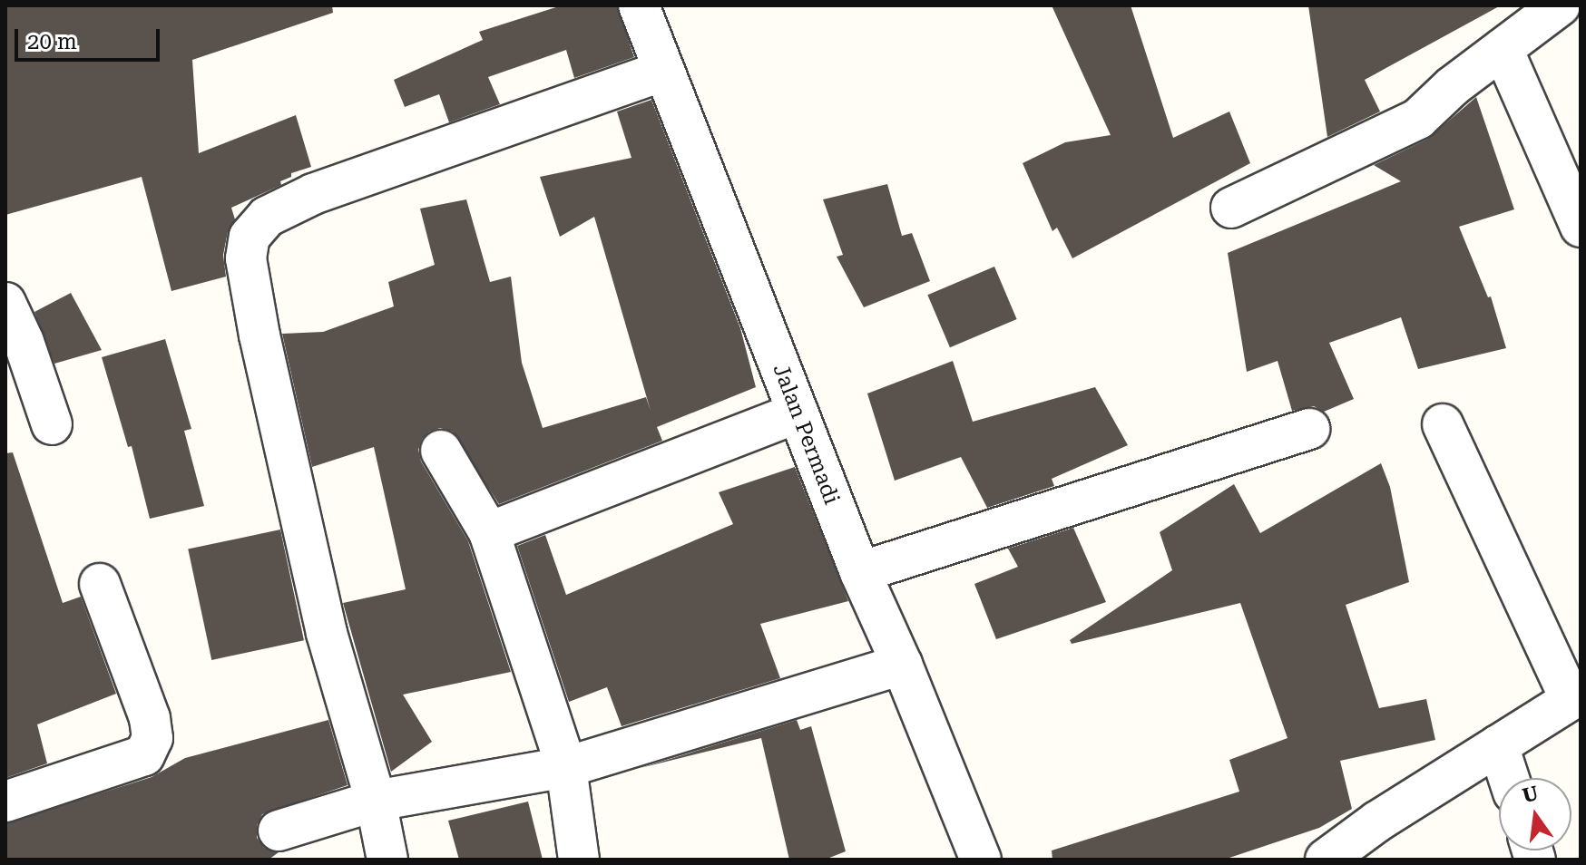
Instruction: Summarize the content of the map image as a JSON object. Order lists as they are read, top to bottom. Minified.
{"streets":{"street":["Jalan Permadi"]},"scale_bar":"20 m","north":"top"}
